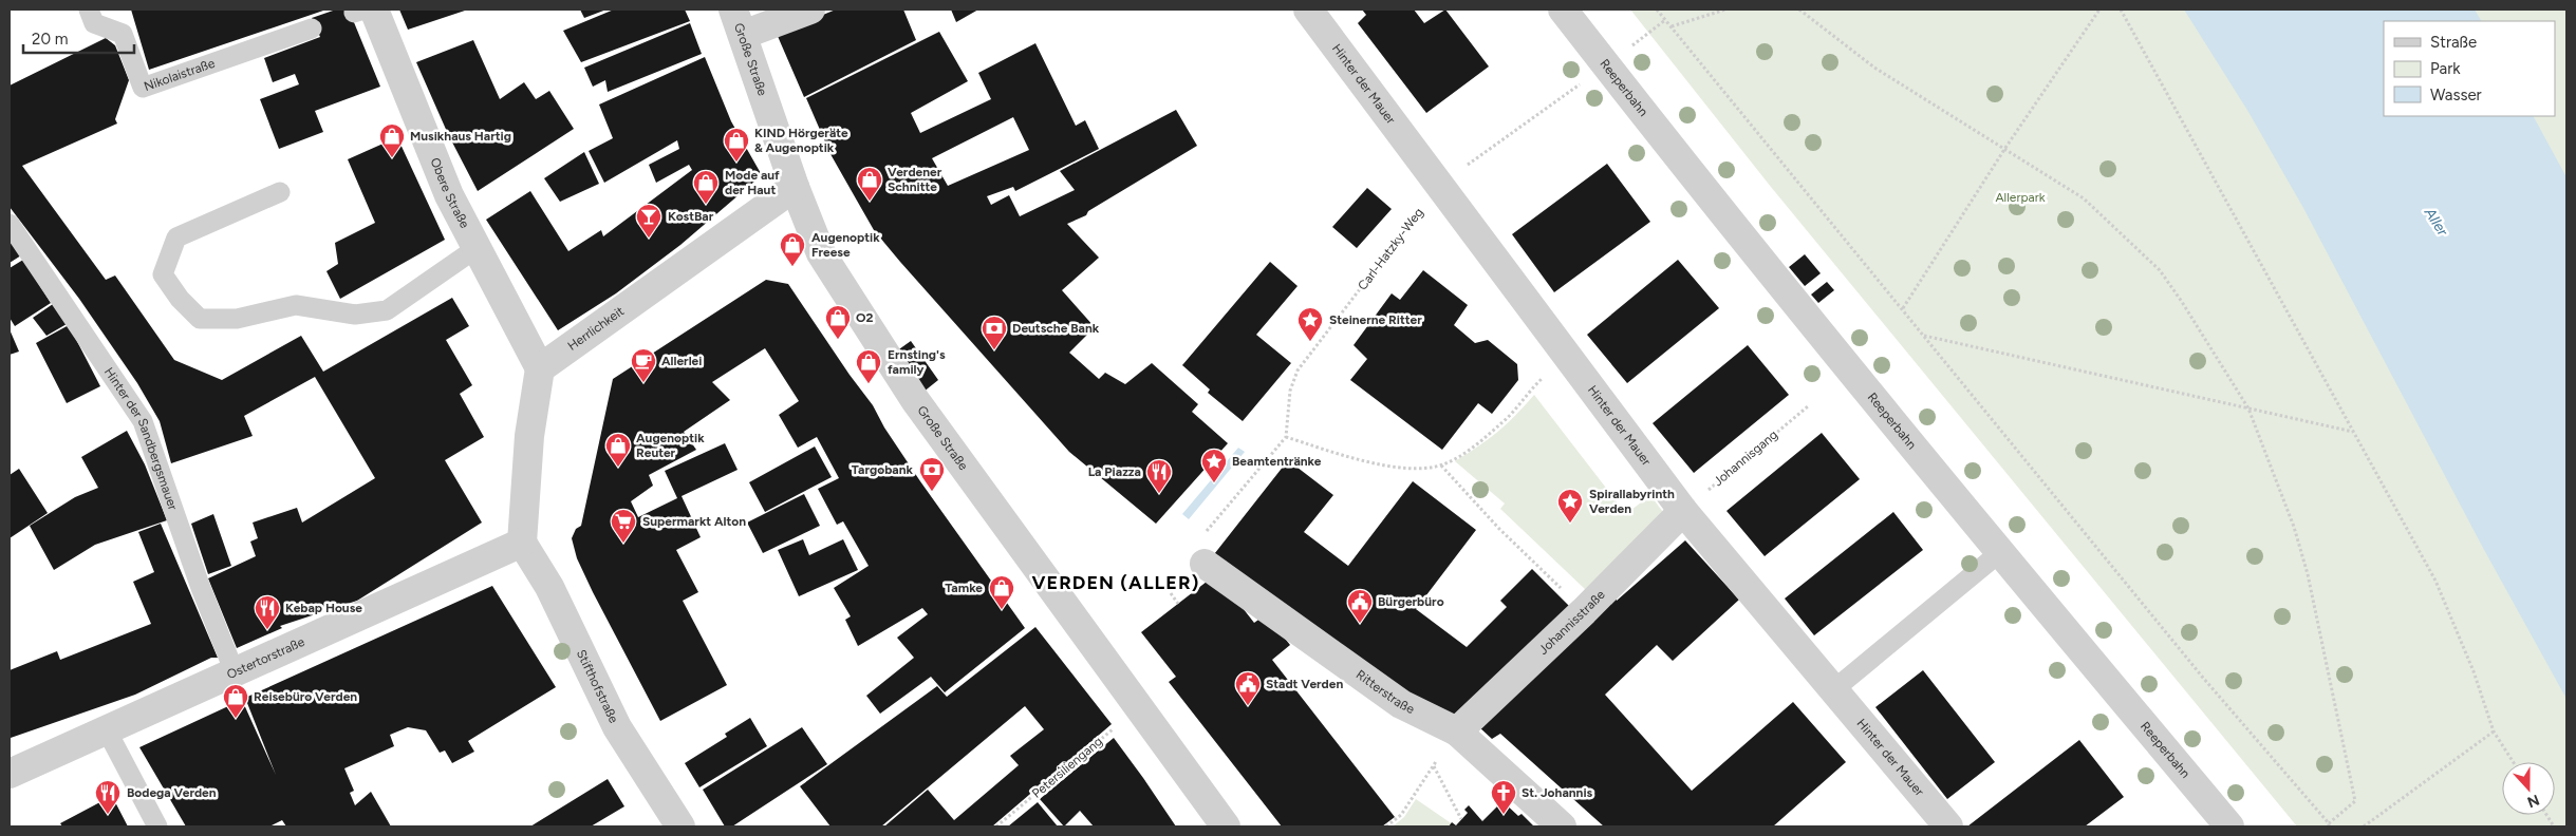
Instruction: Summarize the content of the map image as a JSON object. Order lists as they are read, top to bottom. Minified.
{"streets":{"street":["Große Straße","Hinter der Mauer","Reeperbahn","Obere Straße","Herrlichkeit","Johannisstraße","Ostertorstraße","Stifthofstraße","Ritterstraße"],"lane":["Nikolaistraße","Hinter der Sandbergsmauer"],"path":["Carl-Hatzky-Weg","Johannisgang","Petersiliengang"]},"crossings":[["Große Straße","Herrlichkeit"],["Große Straße","Petersiliengang"],["Hinter der Mauer","Carl-Hatzky-Weg"],["Hinter der Mauer","Johannisgang"],["Hinter der Mauer","Johannisstraße"],["Reeperbahn","Carl-Hatzky-Weg"],["Obere Straße","Herrlichkeit"],["Hinter der Sandbergsmauer","Ostertorstraße"],["Johannisgang","Johannisstraße"],["Johannisstraße","Ritterstraße"],["Ostertorstraße","Stifthofstraße"]],"districts":["VERDEN (ALLER)"],"water":["Aller"],"parks":["Allerpark"],"places":{"shop":["Musikhaus Hartig","KIND Hörgeräte & Augenoptik","Verdener Schnitte","Mode auf der Haut","Augenoptik Freese","O2","Ernsting's family","Augenoptik Reuter","Tamke","Reisebüro Verden"],"bar":["KostBar"],"place":["Steinerne Ritter","Beamtentränke","Spirallabyrinth Verden"],"bank":["Deutsche Bank","Targobank"],"cafe":["Allerlei"],"restaurant":["La Piazza","Kebap House","Bodega Verden"],"supermarket":["Supermarkt Alton"],"public building":["Bürgerbüro","Stadt Verden"],"church":["St. Johannis"]},"legend":["Straße","Park","Wasser"],"scale_bar":"20 m","north":"bottom"}
